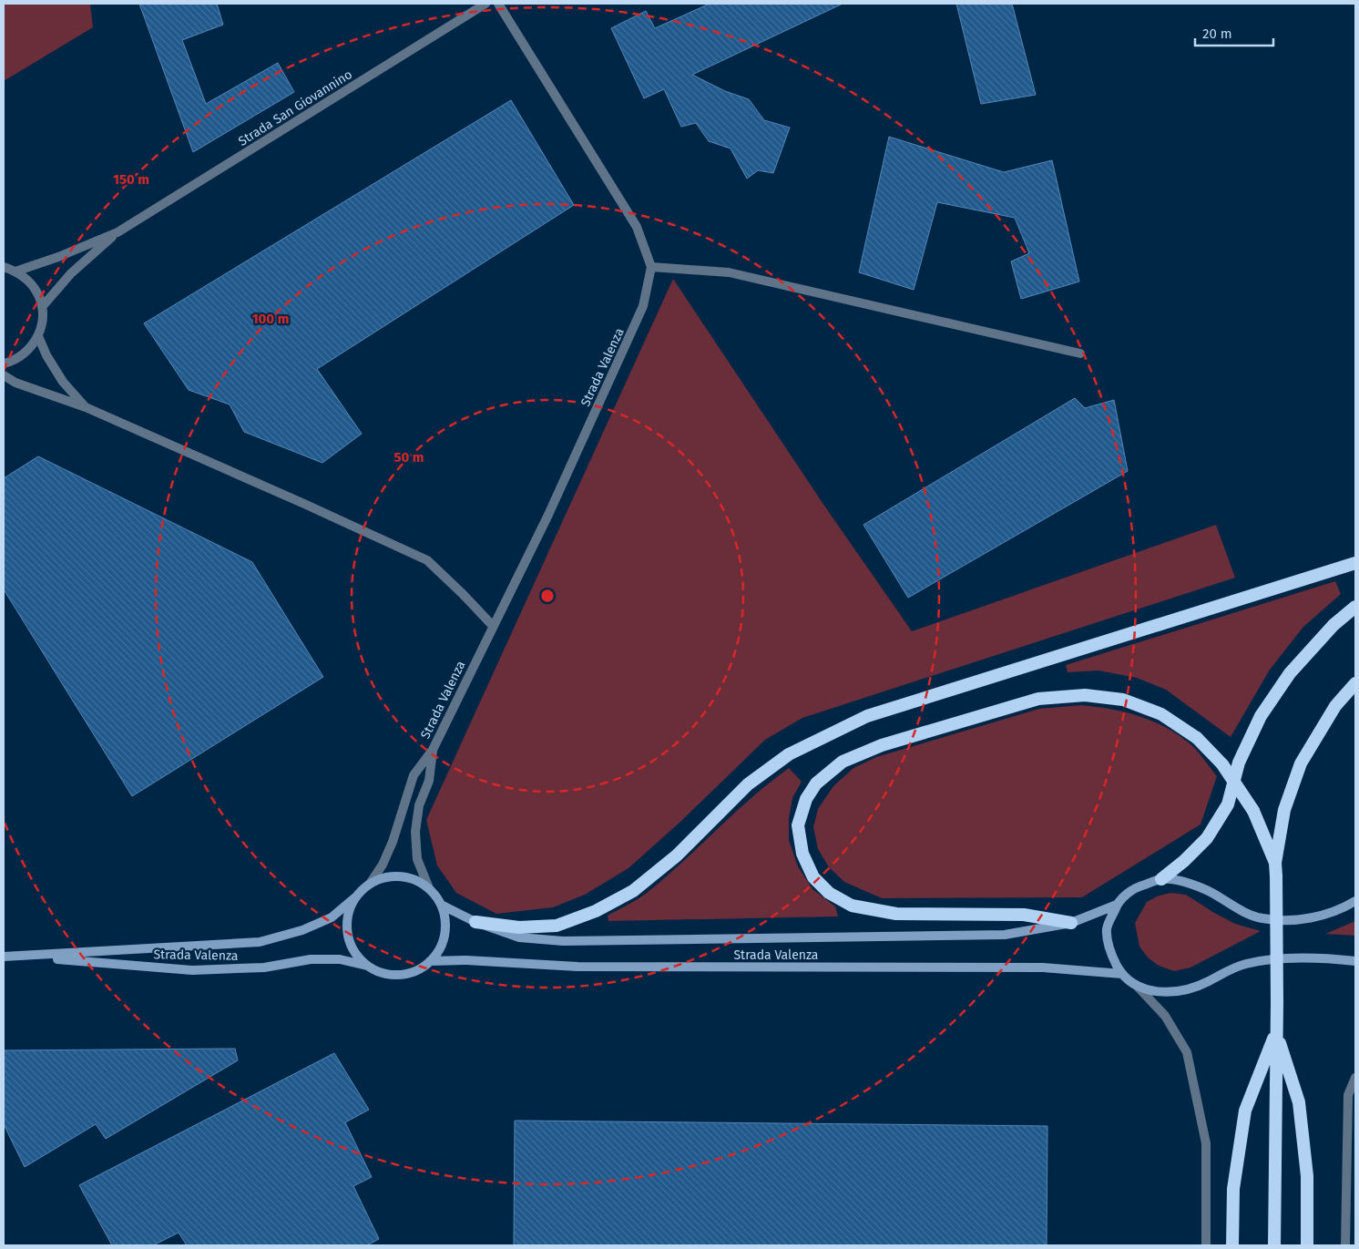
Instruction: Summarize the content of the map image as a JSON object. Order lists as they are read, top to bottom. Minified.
{"streets":{"main road":["Strada Valenza"],"street":["Strada San Giovannino"]},"scale_bar":"20 m","rings":["150 m","100 m","50 m"]}
